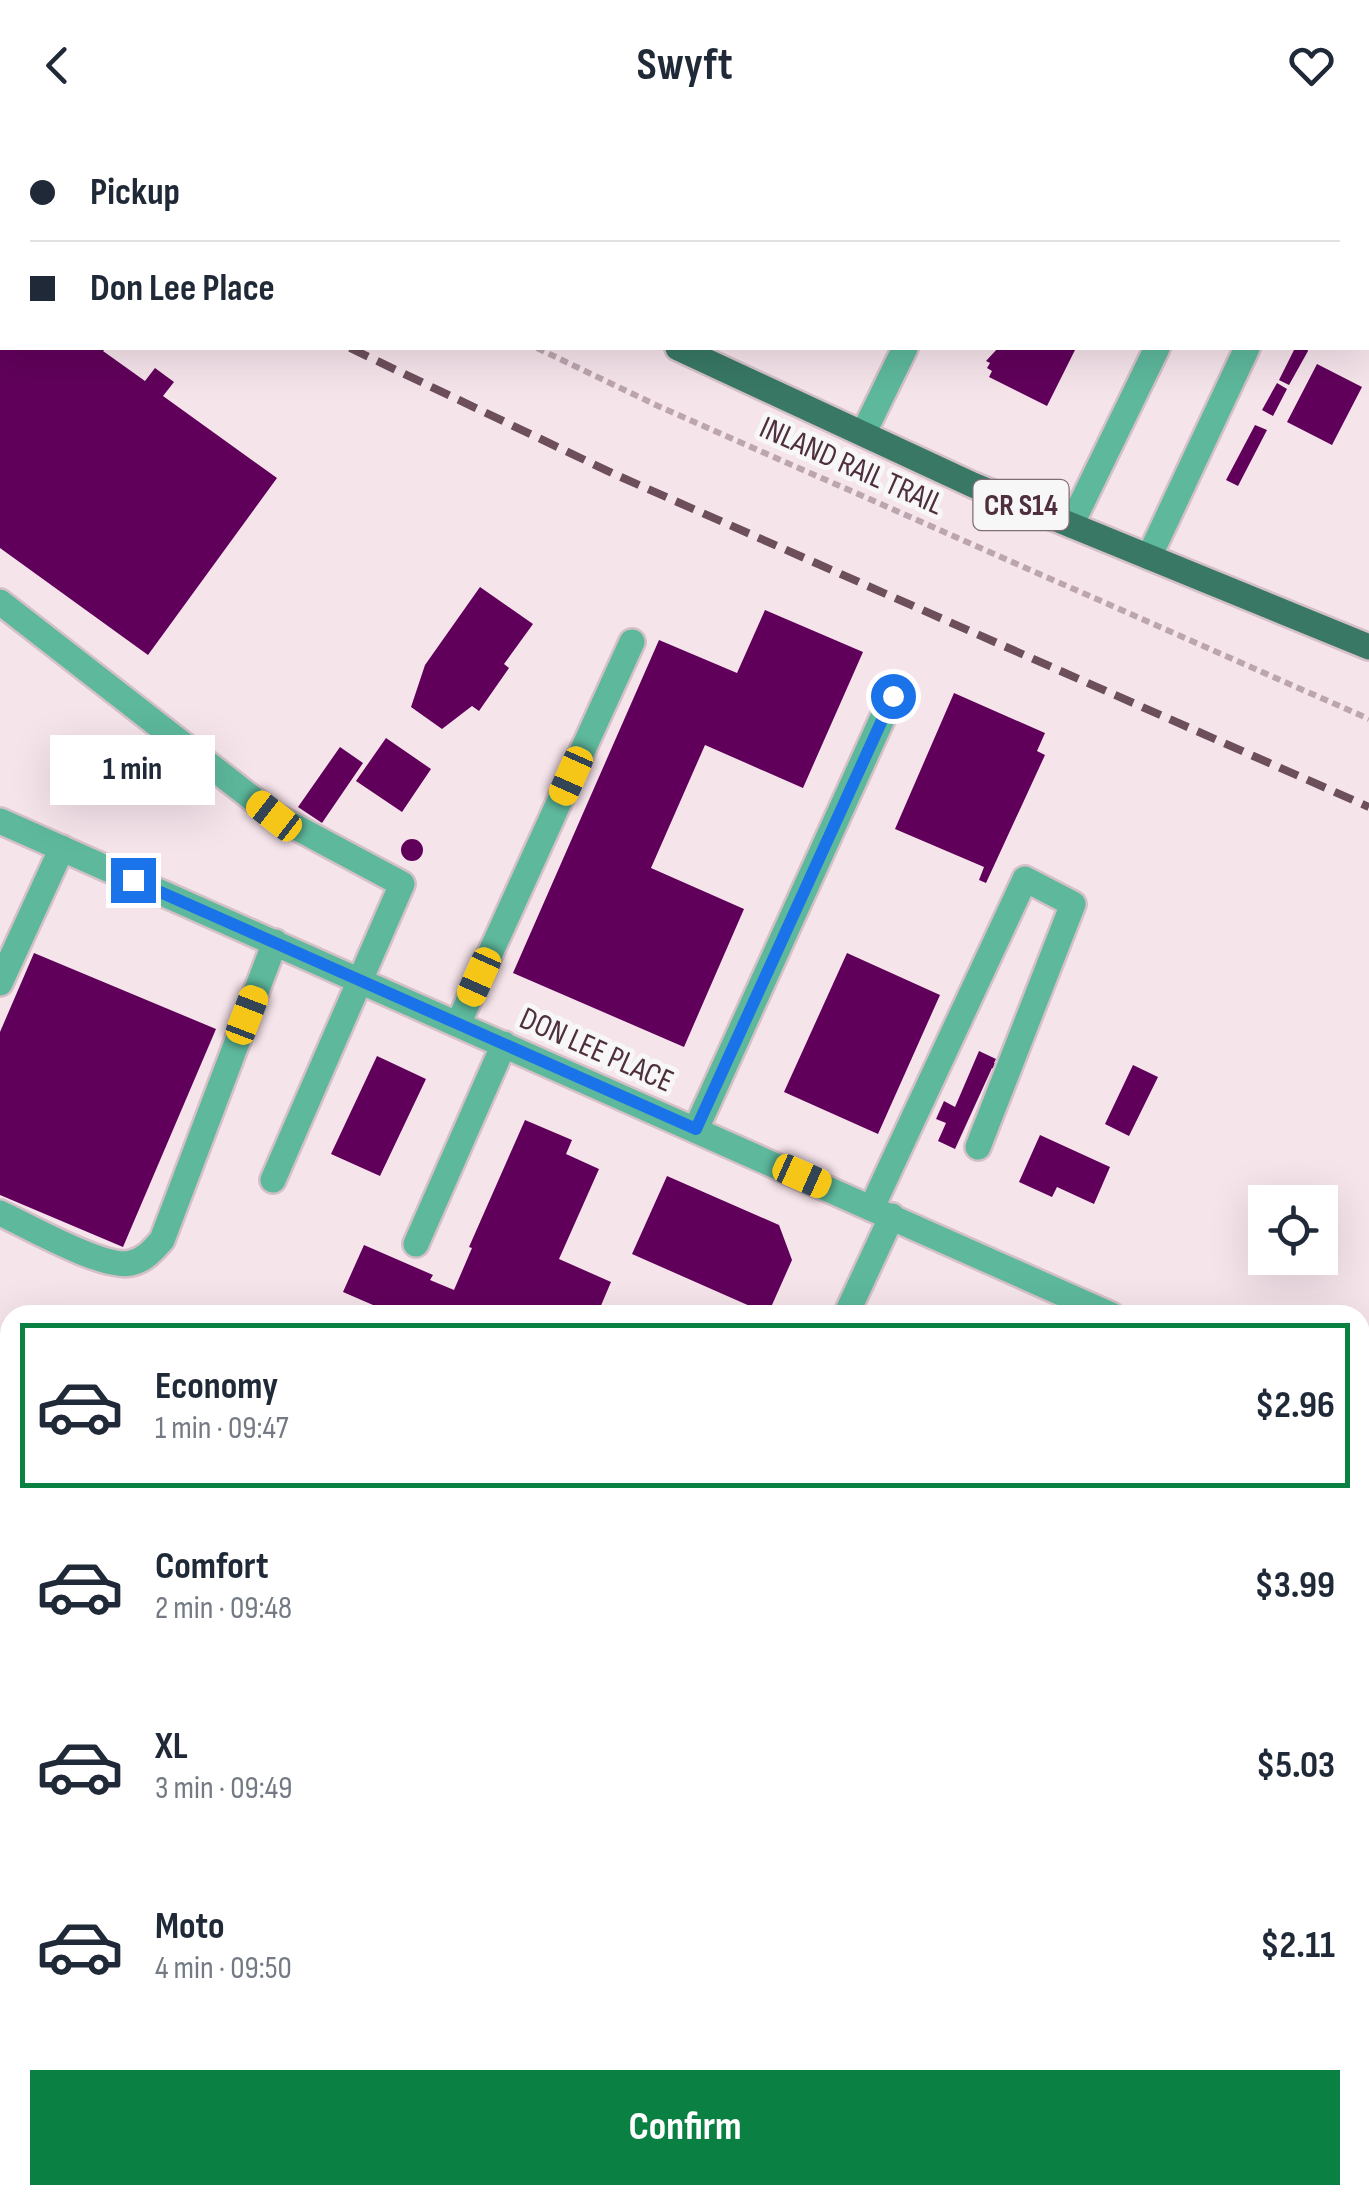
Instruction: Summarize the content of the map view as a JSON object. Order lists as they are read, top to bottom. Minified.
{"streets":{"main road":["CR S14"],"street":["DON LEE PLACE"],"path":["INLAND RAIL TRAIL"]},"page":{"header":"Swyft","banner":["Pickup","Don Lee Place"],"bubble":"1 min","list":[{"name":"Economy","note":"1 min · 09:47","value":"$2.96"},{"name":"Comfort","note":"2 min · 09:48","value":"$3.99"},{"name":"XL","note":"3 min · 09:49","value":"$5.03"},{"name":"Moto","note":"4 min · 09:50","value":"$2.11"}],"buttons":"Confirm"}}
